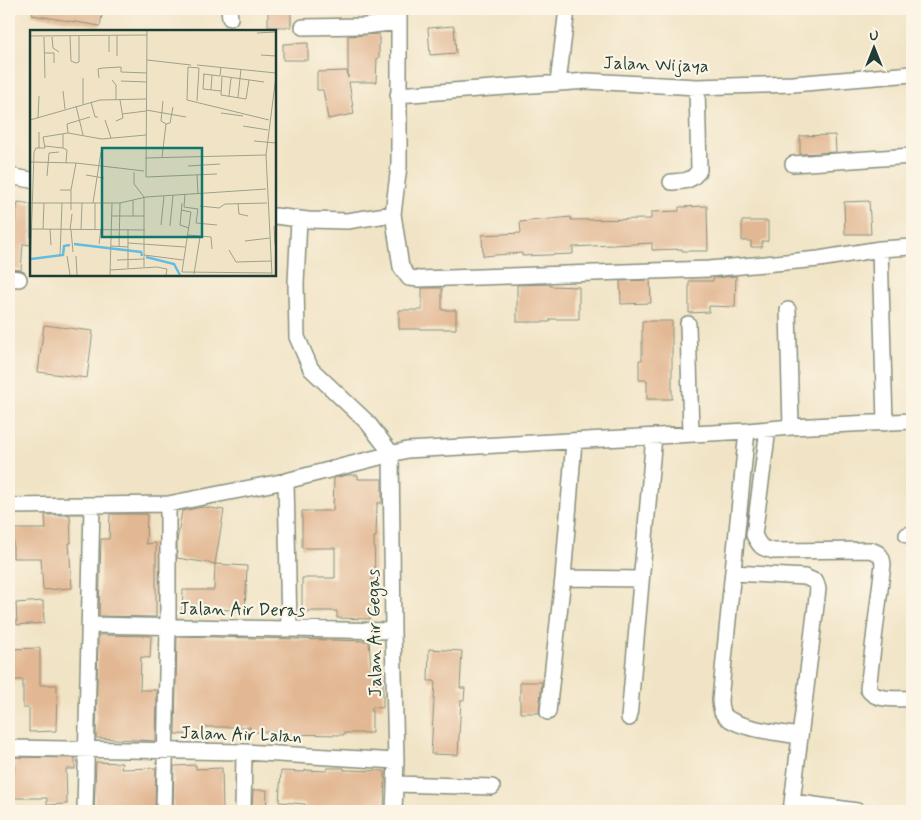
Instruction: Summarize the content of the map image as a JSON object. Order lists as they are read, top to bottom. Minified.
{"streets":{"street":["Jalan Wijaya","Jalan Air Deras","Jalan Air Gegas","Jalan Air Lalan"]},"crossings":[["Jalan Air Deras","Jalan Air Gegas"],["Jalan Air Gegas","Jalan Air Lalan"]],"north":"top"}
